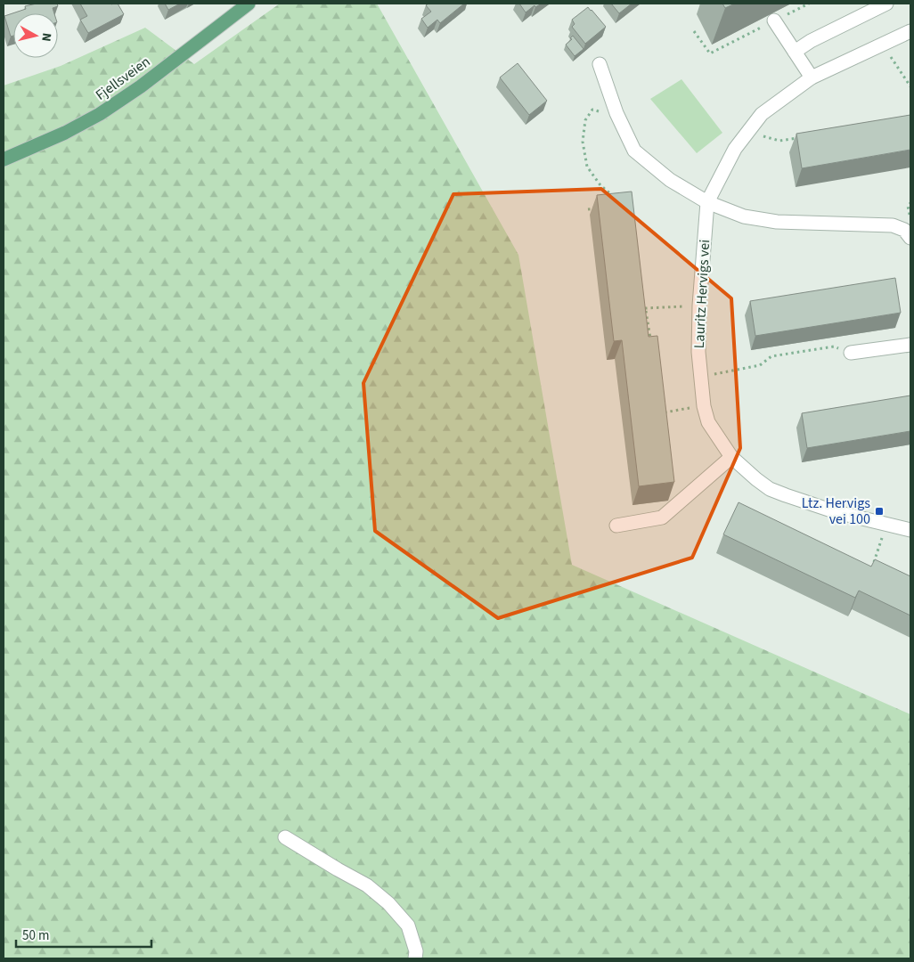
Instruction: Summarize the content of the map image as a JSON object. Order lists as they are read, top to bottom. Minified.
{"streets":{"main road":["Fjellsveien"],"street":["Lauritz Hervigs vei"]},"places":{"transit":["Ltz. Hervigs vei 100"]},"scale_bar":"50 m","north":"right"}
